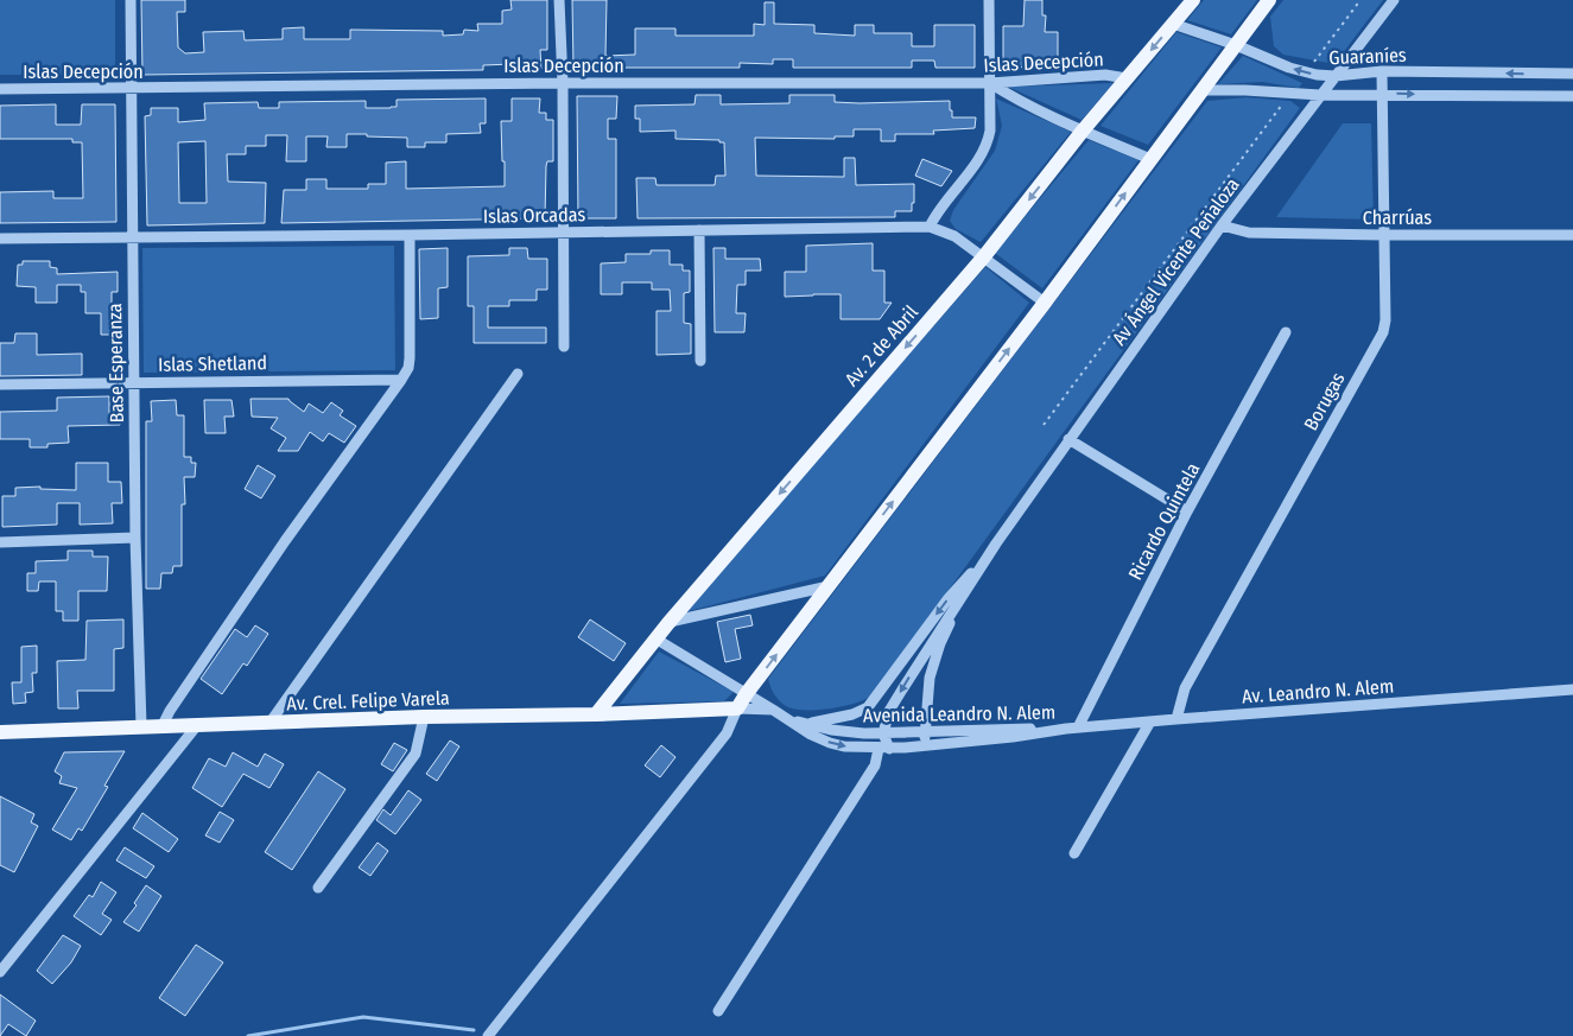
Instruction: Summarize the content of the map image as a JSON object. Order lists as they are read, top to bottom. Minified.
{"streets":{"main road":["Av. 2 de Abril","Av. Crel. Felipe Varela"],"street":["Guaraníes","Islas Decepción","Islas Orcadas","Charrúas","Av Ángel Vicente Peñaloza","Base Esperanza","Islas Shetland","Borugas","Ricardo Quintela","Av. Leandro N. Alem","Avenida Leandro N. Alem"]},"crossings":[["Guaraníes","Av Ángel Vicente Peñaloza"],["Guaraníes","Av. 2 de Abril"],["Guaraníes","Borugas"],["Islas Decepción","Av. 2 de Abril"],["Islas Decepción","Base Esperanza"],["Islas Orcadas","Av. 2 de Abril"],["Islas Orcadas","Base Esperanza"],["Charrúas","Av Ángel Vicente Peñaloza"],["Charrúas","Borugas"],["Av. 2 de Abril","Av. Crel. Felipe Varela"],["Base Esperanza","Islas Shetland"],["Base Esperanza","Av. Crel. Felipe Varela"],["Borugas","Av. Leandro N. Alem"],["Ricardo Quintela","Av. Leandro N. Alem"],["Av. Leandro N. Alem","Avenida Leandro N. Alem"],["Av. Crel. Felipe Varela","Avenida Leandro N. Alem"]]}
